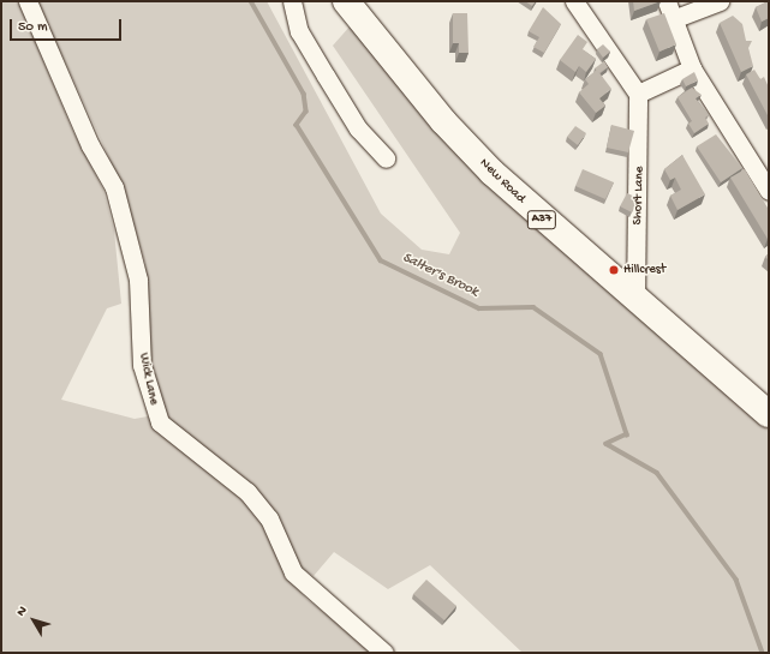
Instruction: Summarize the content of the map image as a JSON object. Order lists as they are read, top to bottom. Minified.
{"streets":{"highway":["New Road","A37"],"street":["Short Lane","Wick Lane"]},"crossings":[["New Road","Short Lane"]],"water":["Salter's Brook"],"places":["Hillcrest"],"scale_bar":"50 m","north":"top left"}
